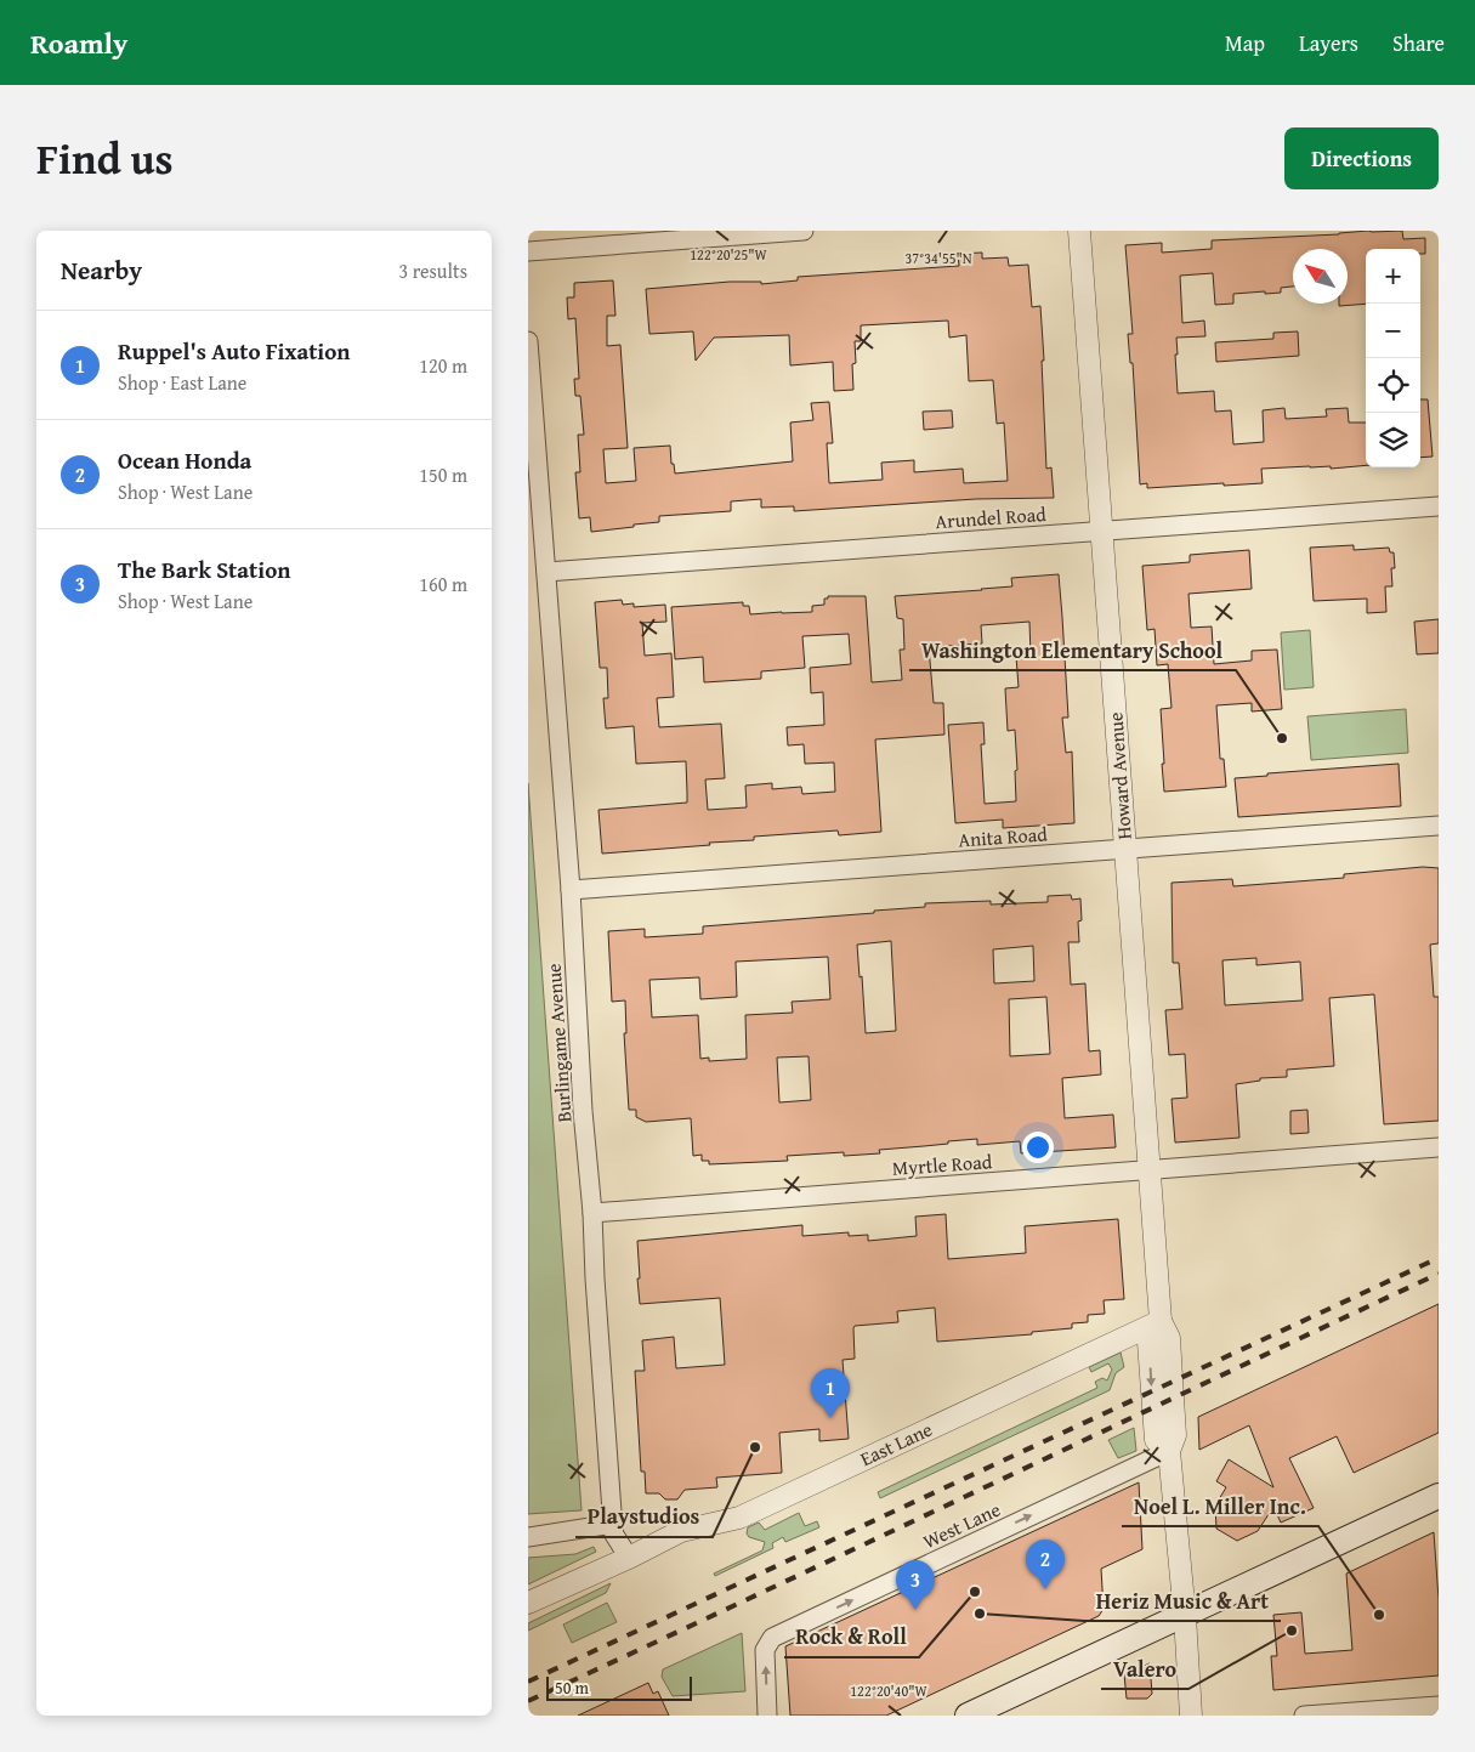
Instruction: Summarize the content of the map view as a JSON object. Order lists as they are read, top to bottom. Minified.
{"streets":{"street":["Arundel Road","Howard Avenue","Anita Road","Burlingame Avenue","Myrtle Road","East Lane","West Lane"]},"crossings":[["Arundel Road","Howard Avenue"],["Arundel Road","Burlingame Avenue"],["Howard Avenue","Anita Road"],["Howard Avenue","Myrtle Road"],["Howard Avenue","East Lane"],["Howard Avenue","West Lane"],["Anita Road","Burlingame Avenue"],["Burlingame Avenue","Myrtle Road"],["Burlingame Avenue","East Lane"]],"one_way":["West Lane"],"places":["Washington Elementary School","Playstudios","Rock & Roll","Heriz Music & Art","Noel L. Miller Inc.","Valero"],"scale_bar":"50 m","north":"top left","page":{"header":"Roamly","nav":["Map","Layers","Share"],"title":"Find us","buttons":"Directions","heading":["Nearby","3 results"],"map_buttons":["+","−"],"list":[{"mark":"1","name":"Ruppel's Auto Fixation","note":"Shop · East Lane","value":"120 m"},{"mark":"2","name":"Ocean Honda","note":"Shop · West Lane","value":"150 m"},{"mark":"3","name":"The Bark Station","note":"Shop · West Lane","value":"160 m"}],"pins":["1","2","3"],"scale":"50 m"},"coordinates":["122°20'25\"W","37°34'55\"N","122°20'40\"W"]}
